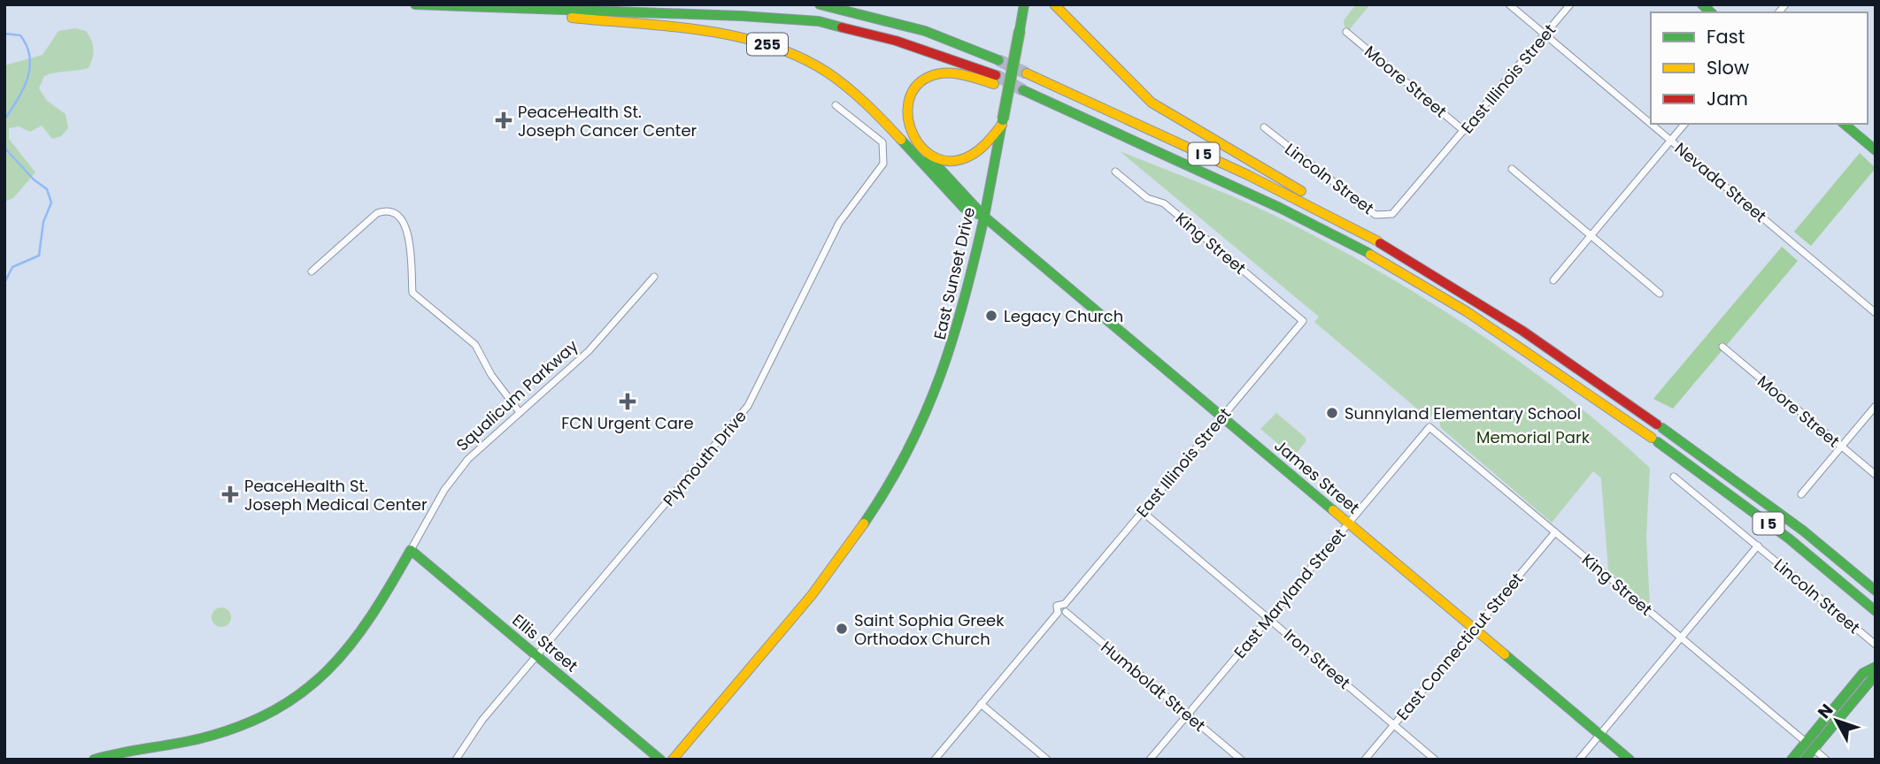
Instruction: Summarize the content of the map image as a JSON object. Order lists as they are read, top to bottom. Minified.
{"streets":{"main road":["255","I 5","East Sunset Drive","Squalicum Parkway","James Street","Ellis Street"],"street":["East Illinois Street","Moore Street","Lincoln Street","Nevada Street","King Street","Plymouth Drive","East Maryland Street","East Connecticut Street","Iron Street","Humboldt Street"]},"crossings":[["255","East Sunset Drive"],["255","James Street"],["East Illinois Street","Moore Street"],["East Illinois Street","Lincoln Street"],["East Illinois Street","Nevada Street"],["East Illinois Street","King Street"],["East Illinois Street","James Street"],["East Illinois Street","Iron Street"],["East Illinois Street","Humboldt Street"],["King Street","East Maryland Street"],["King Street","East Connecticut Street"],["East Sunset Drive","James Street"],["Squalicum Parkway","Ellis Street"],["Plymouth Drive","Ellis Street"],["James Street","East Maryland Street"],["James Street","East Connecticut Street"],["East Maryland Street","Iron Street"],["East Maryland Street","Humboldt Street"],["East Connecticut Street","Iron Street"]],"parks":["Memorial Park"],"places":{"health":["PeaceHealth St. Joseph Cancer Center","FCN Urgent Care","PeaceHealth St. Joseph Medical Center"],"other":["Legacy Church","Sunnyland Elementary School","Saint Sophia Greek Orthodox Church"]},"legend":["Fast","Slow","Jam"],"north":"top left"}
